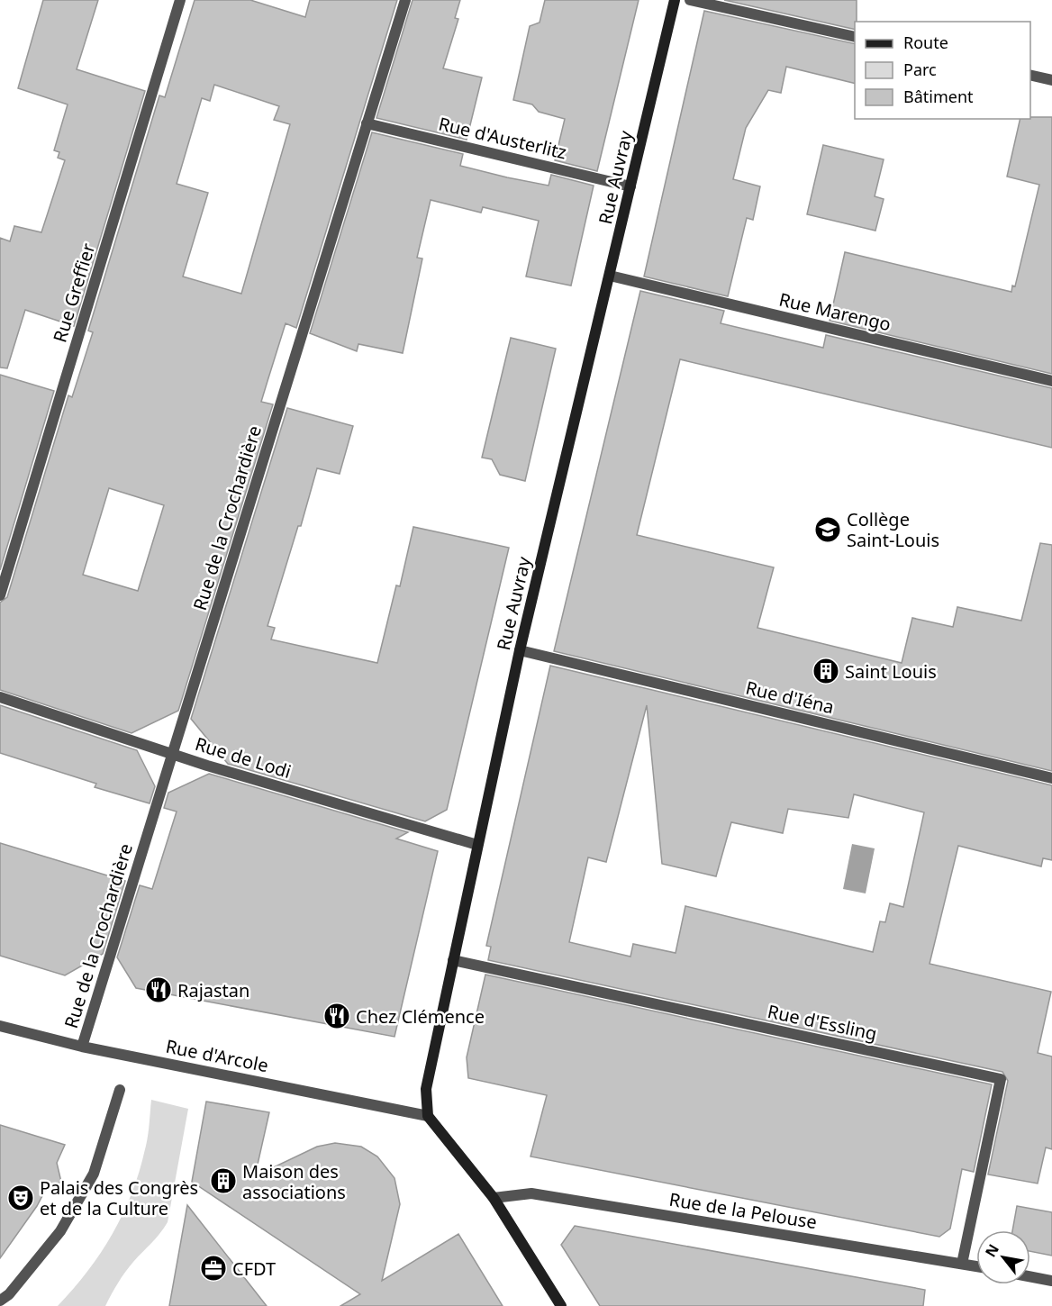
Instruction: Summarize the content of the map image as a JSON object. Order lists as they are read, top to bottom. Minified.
{"streets":{"street":["Rue d'Austerlitz","Rue Auvray","Rue Greffier","Rue Marengo","Rue de la Crochardière","Rue d'Iéna","Rue de Lodi","Rue d'Essling","Rue d'Arcole","Rue de la Pelouse"]},"crossings":[["Rue d'Austerlitz","Rue Auvray"],["Rue d'Austerlitz","Rue de la Crochardière"],["Rue Auvray","Rue Marengo"],["Rue Auvray","Rue d'Iéna"],["Rue Auvray","Rue de Lodi"],["Rue Auvray","Rue d'Essling"],["Rue Auvray","Rue d'Arcole"],["Rue de la Crochardière","Rue de Lodi"],["Rue de la Crochardière","Rue d'Arcole"],["Rue d'Essling","Rue de la Pelouse"]],"places":{"school or university":["Collège Saint-Louis"],"building":["Saint Louis","Maison des associations"],"restaurant":["Rajastan","Chez Clémence"],"theatre":["Palais des Congrès et de la Culture"],"office":["CFDT"]},"legend":["Route","Parc","Bâtiment"],"north":"top left"}
